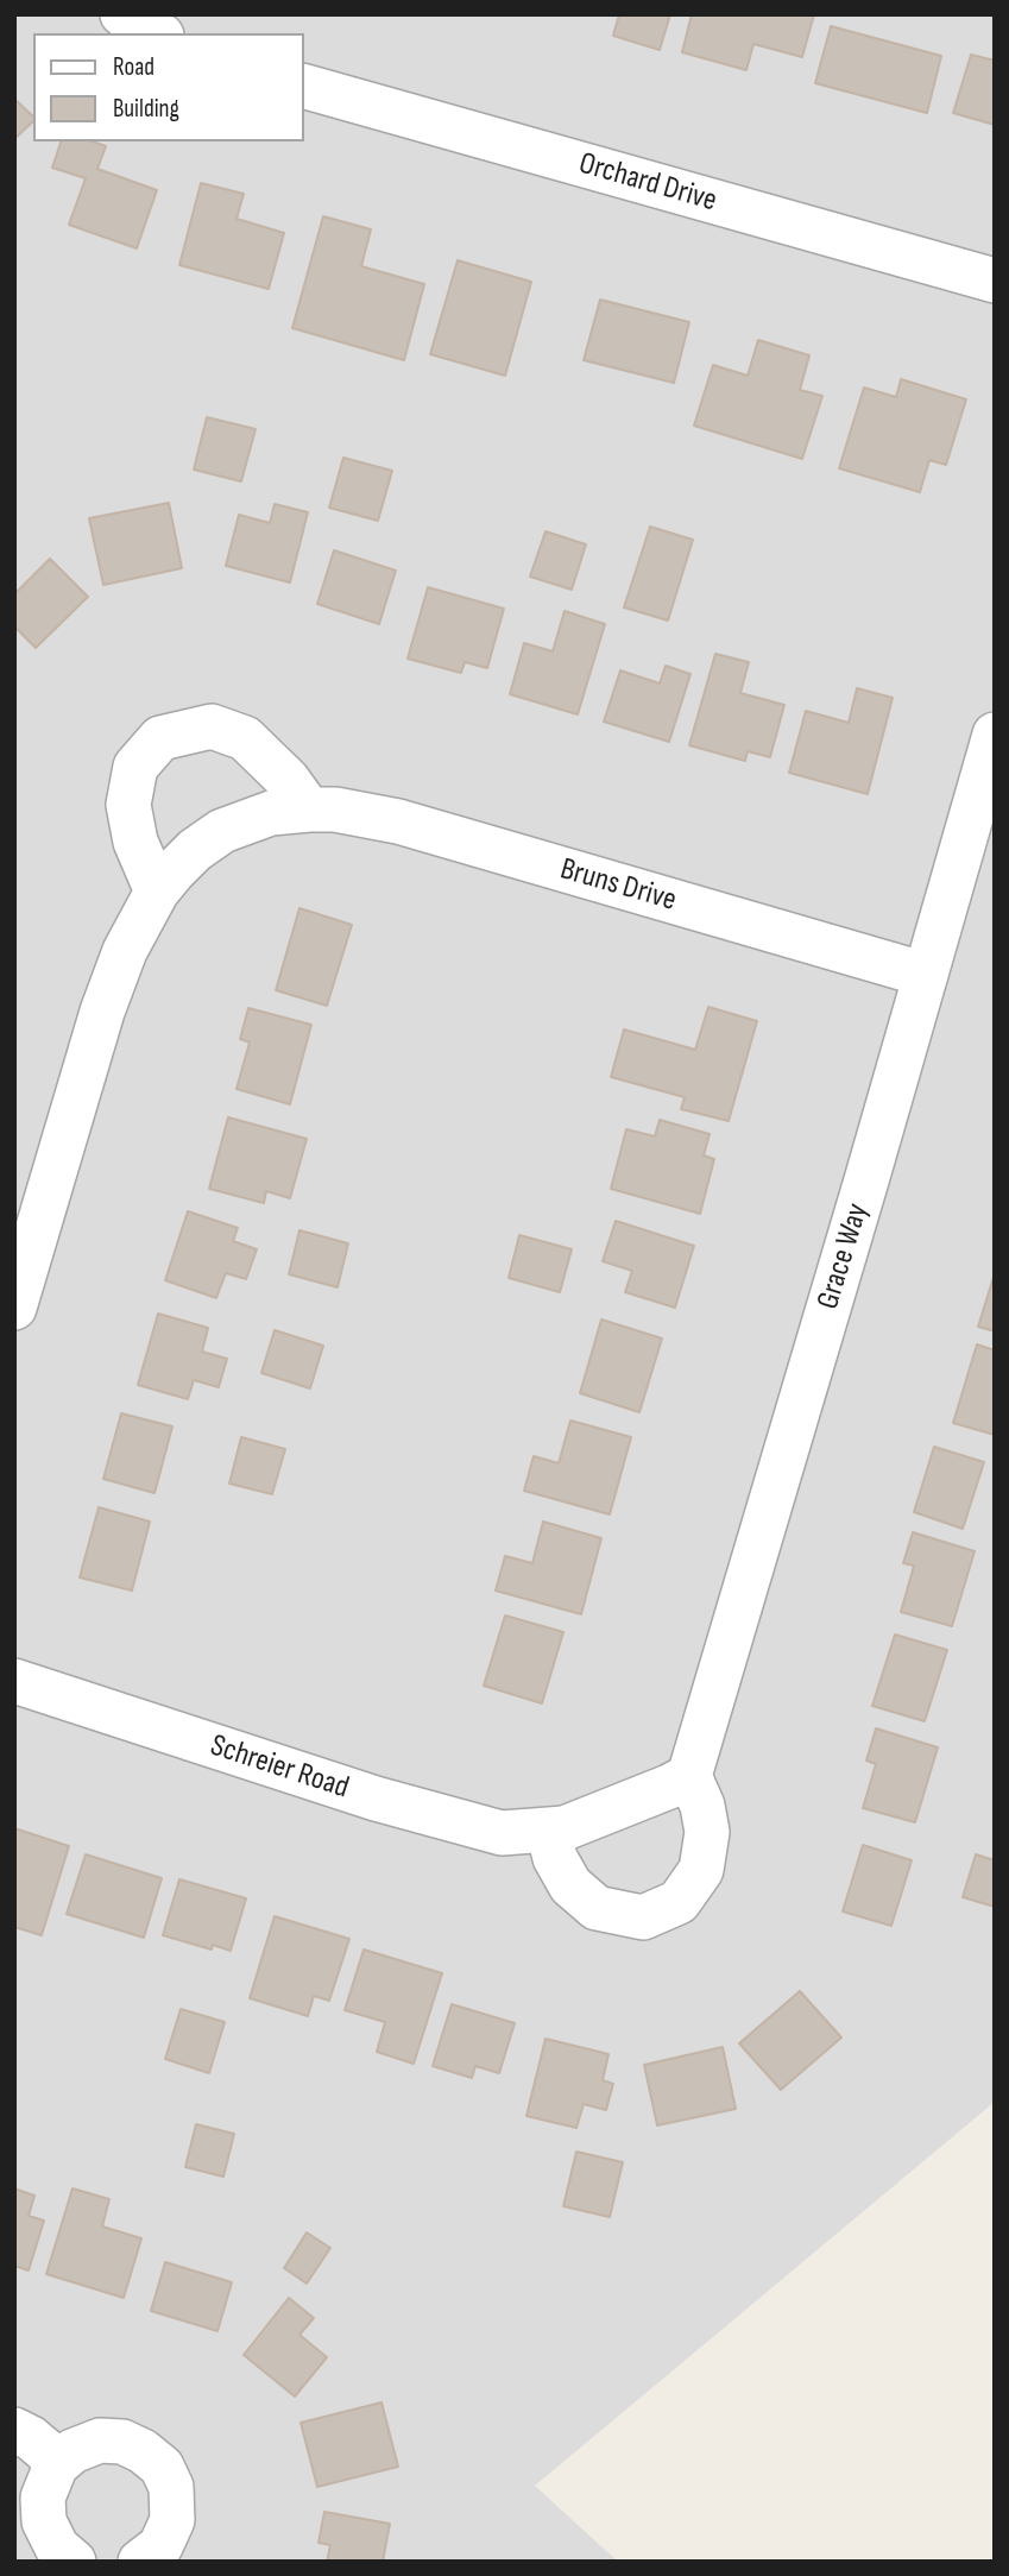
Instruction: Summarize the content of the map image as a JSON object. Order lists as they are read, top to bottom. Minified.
{"streets":{"street":["Orchard Drive","Bruns Drive","Grace Way","Schreier Road"]},"crossings":[["Bruns Drive","Grace Way"],["Grace Way","Schreier Road"]],"legend":["Road","Building"]}
